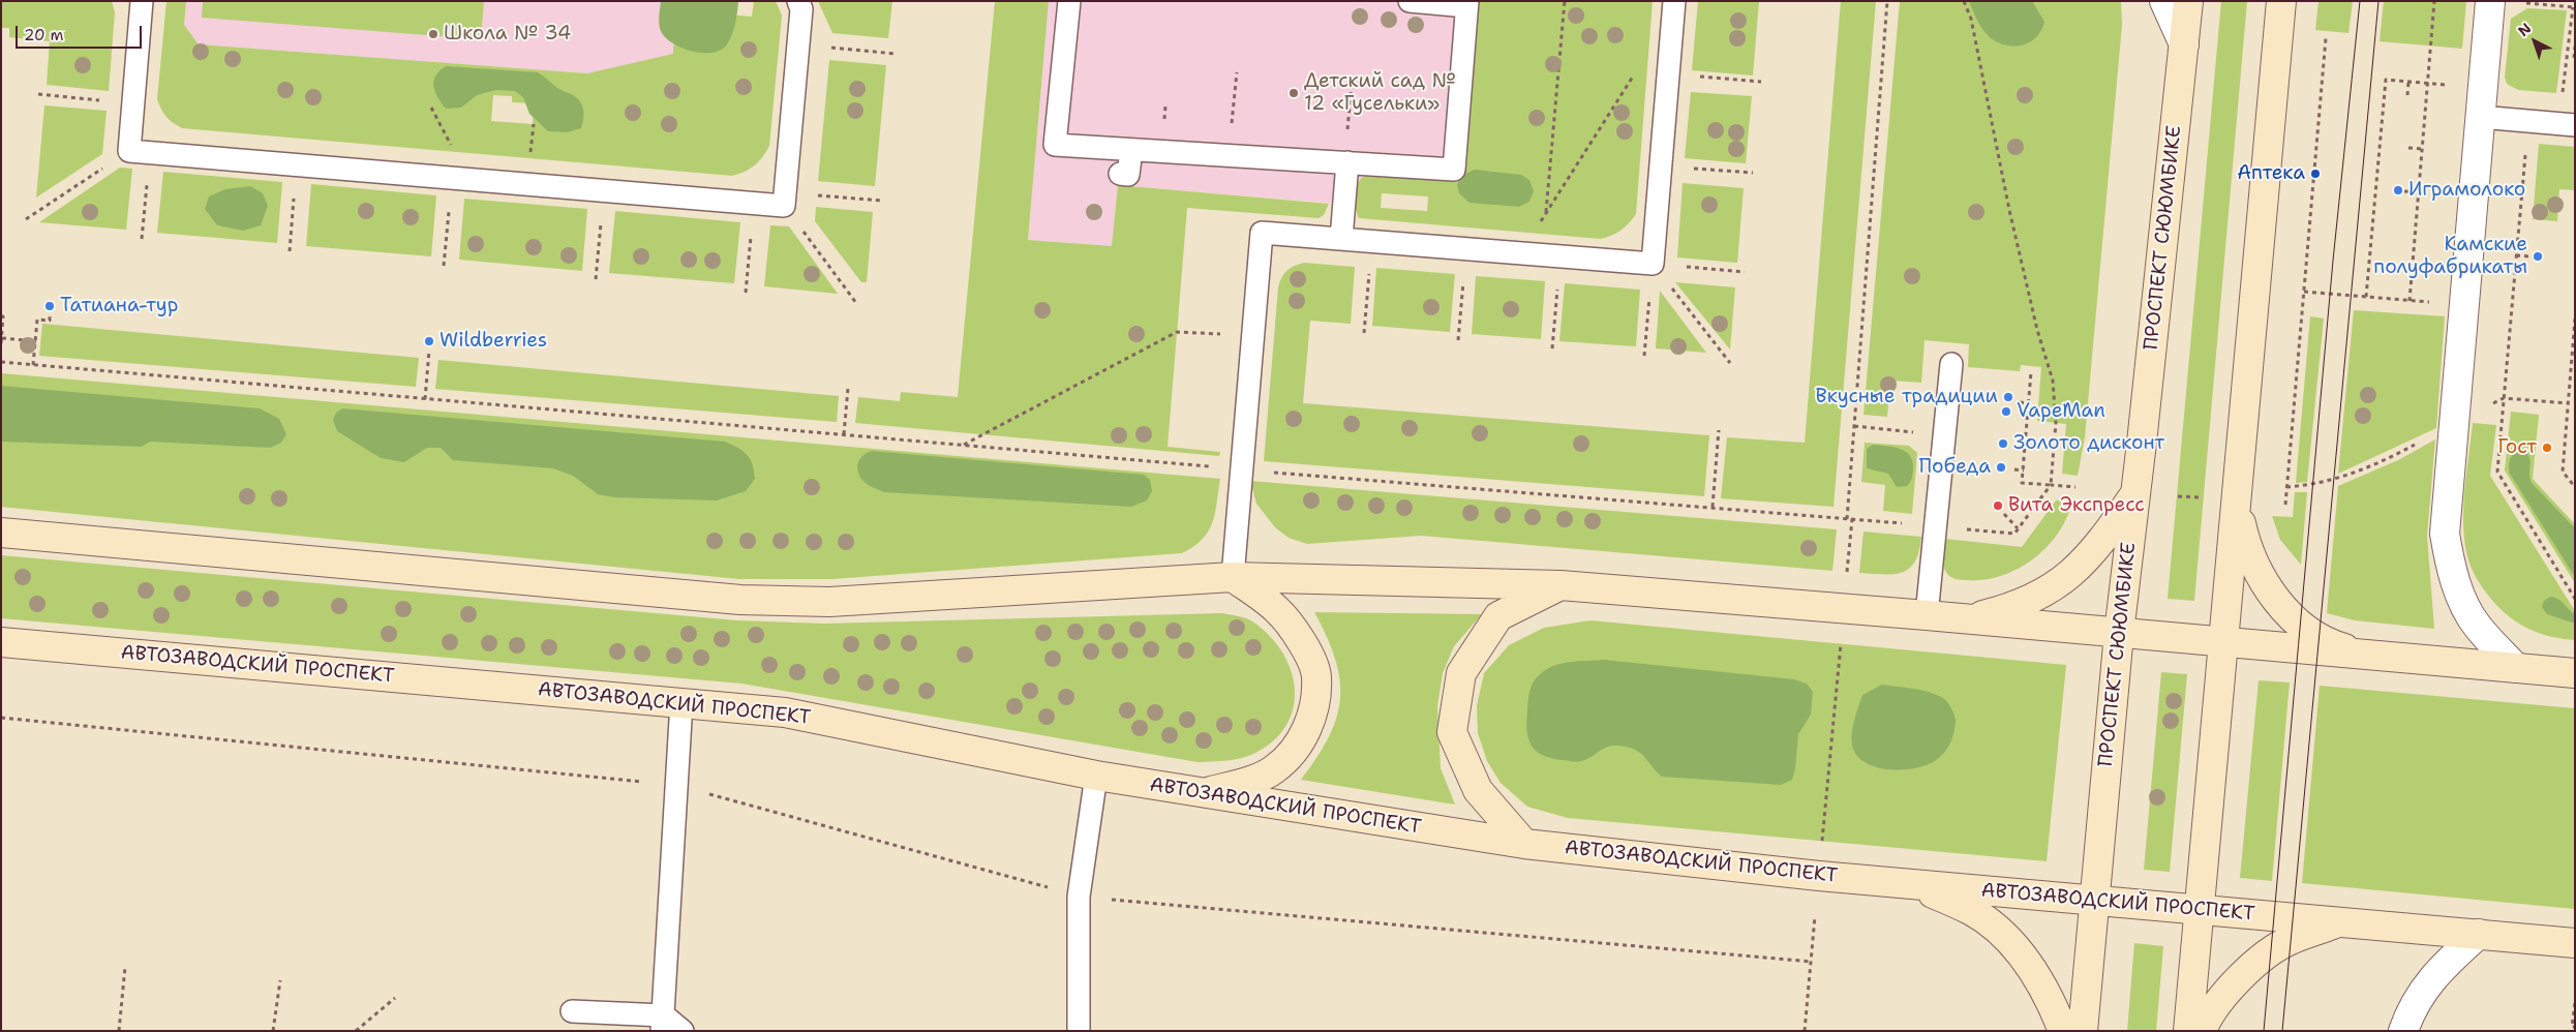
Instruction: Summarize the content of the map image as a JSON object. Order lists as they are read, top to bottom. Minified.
{"streets":{"street":["ПРОСПЕКТ СЮЮМБИКЕ","АВТОЗАВОДСКИЙ ПРОСПЕКТ"]},"crossings":[["ПРОСПЕКТ СЮЮМБИКЕ","АВТОЗАВОДСКИЙ ПРОСПЕКТ"]],"places":["Школа № 34","Детский сад № 12 «Гусельки»","Аптека","Играмолоко","Камские полуфабрикаты","Татиана-тур","Wildberries","Вкусные традиции","VapeMan","Золото дисконт","Гост","Победа","Вита Экспресс"],"scale_bar":"20 m","north":"top left"}
